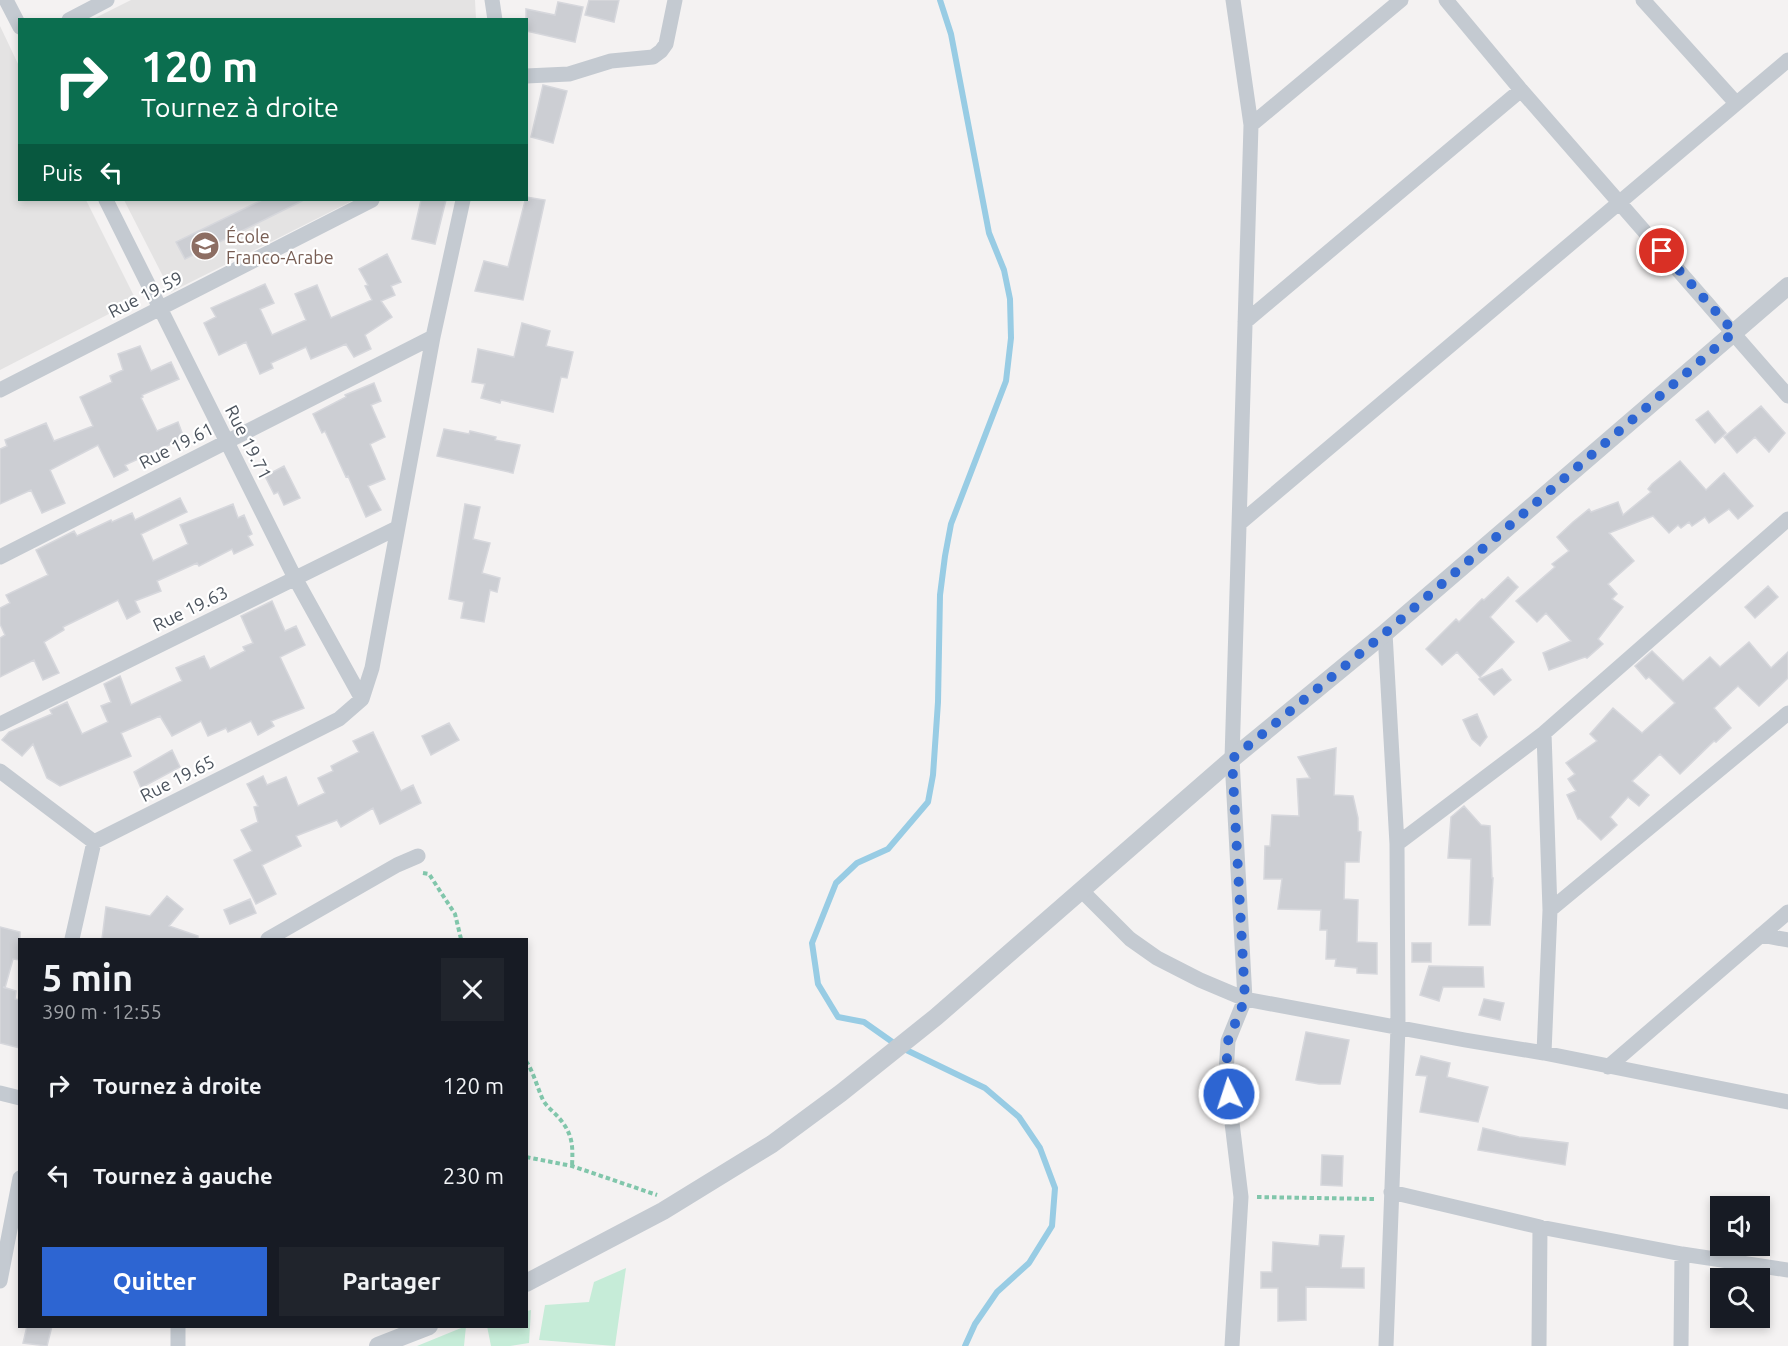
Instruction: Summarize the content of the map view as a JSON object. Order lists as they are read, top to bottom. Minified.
{"streets":{"street":["Rue 19.59","Rue 19.71","Rue 19.61","Rue 19.63","Rue 19.65"]},"crossings":[["Rue 19.59","Rue 19.71"],["Rue 19.71","Rue 19.61"],["Rue 19.71","Rue 19.63"],["Rue 19.71","Rue 19.65"]],"places":{"school or university":["École Franco-Arabe"]},"page":{"turn":["120 m","Tournez à droite"],"then":"Puis","heading":["5 min","390 m · 12:55"],"list":[{"name":"Tournez à droite","value":"120 m"},{"name":"Tournez à gauche","value":"230 m"}],"buttons":["Quitter","Partager"]}}
